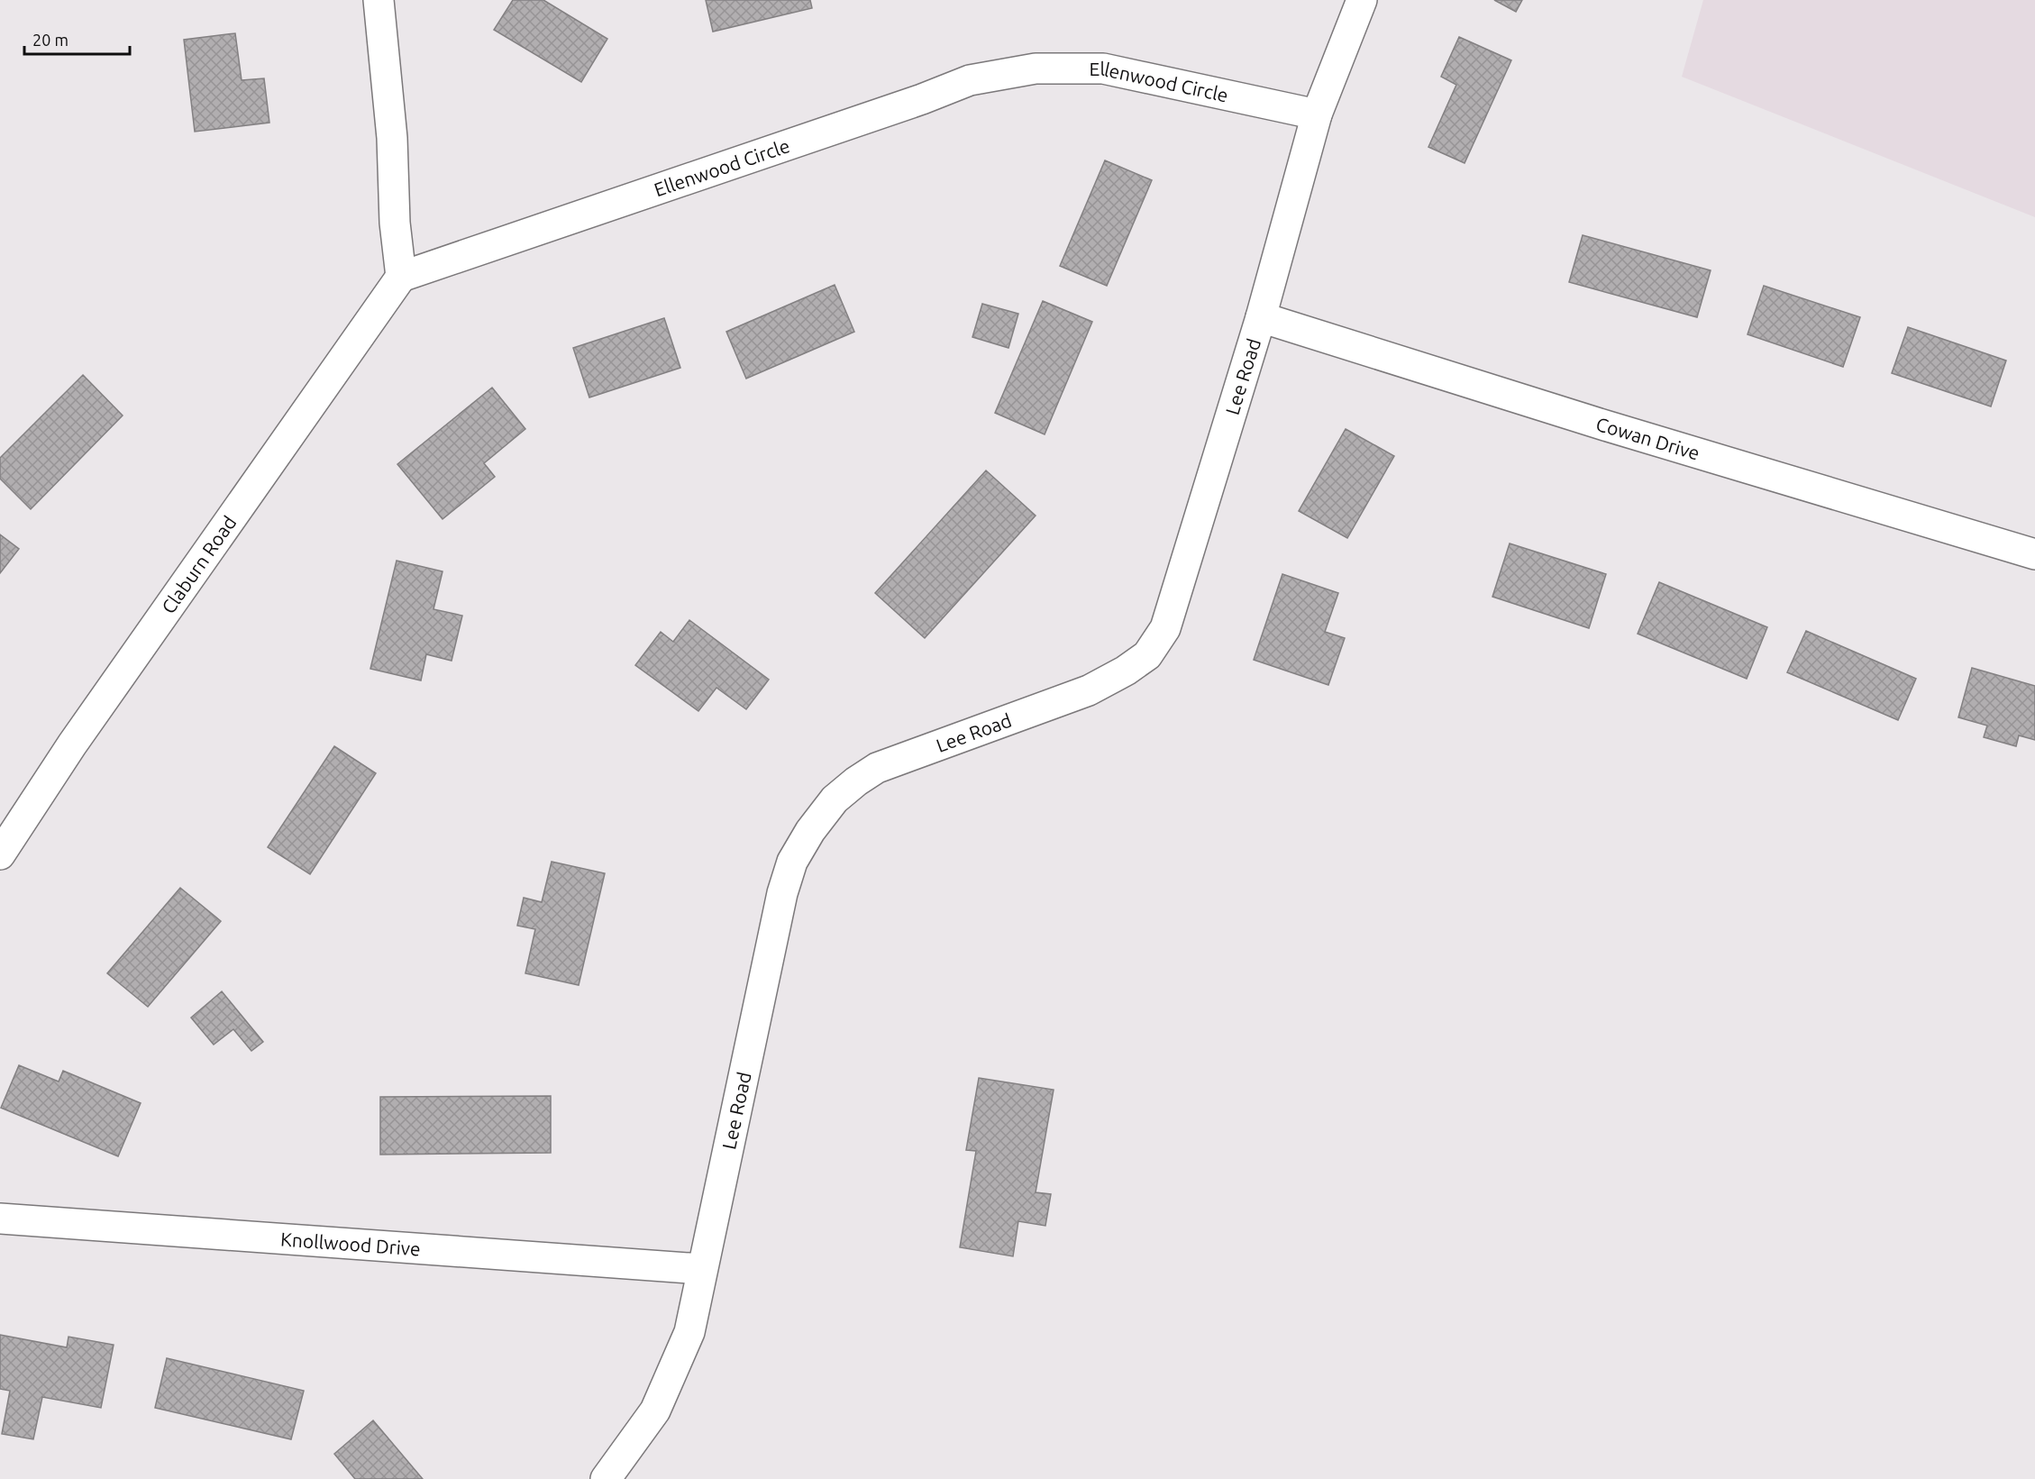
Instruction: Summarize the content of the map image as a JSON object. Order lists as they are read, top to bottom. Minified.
{"streets":{"street":["Ellenwood Circle","Lee Road","Cowan Drive","Claburn Road","Knollwood Drive"]},"crossings":[["Ellenwood Circle","Lee Road"],["Ellenwood Circle","Claburn Road"],["Lee Road","Cowan Drive"],["Lee Road","Knollwood Drive"]],"scale_bar":"20 m"}
